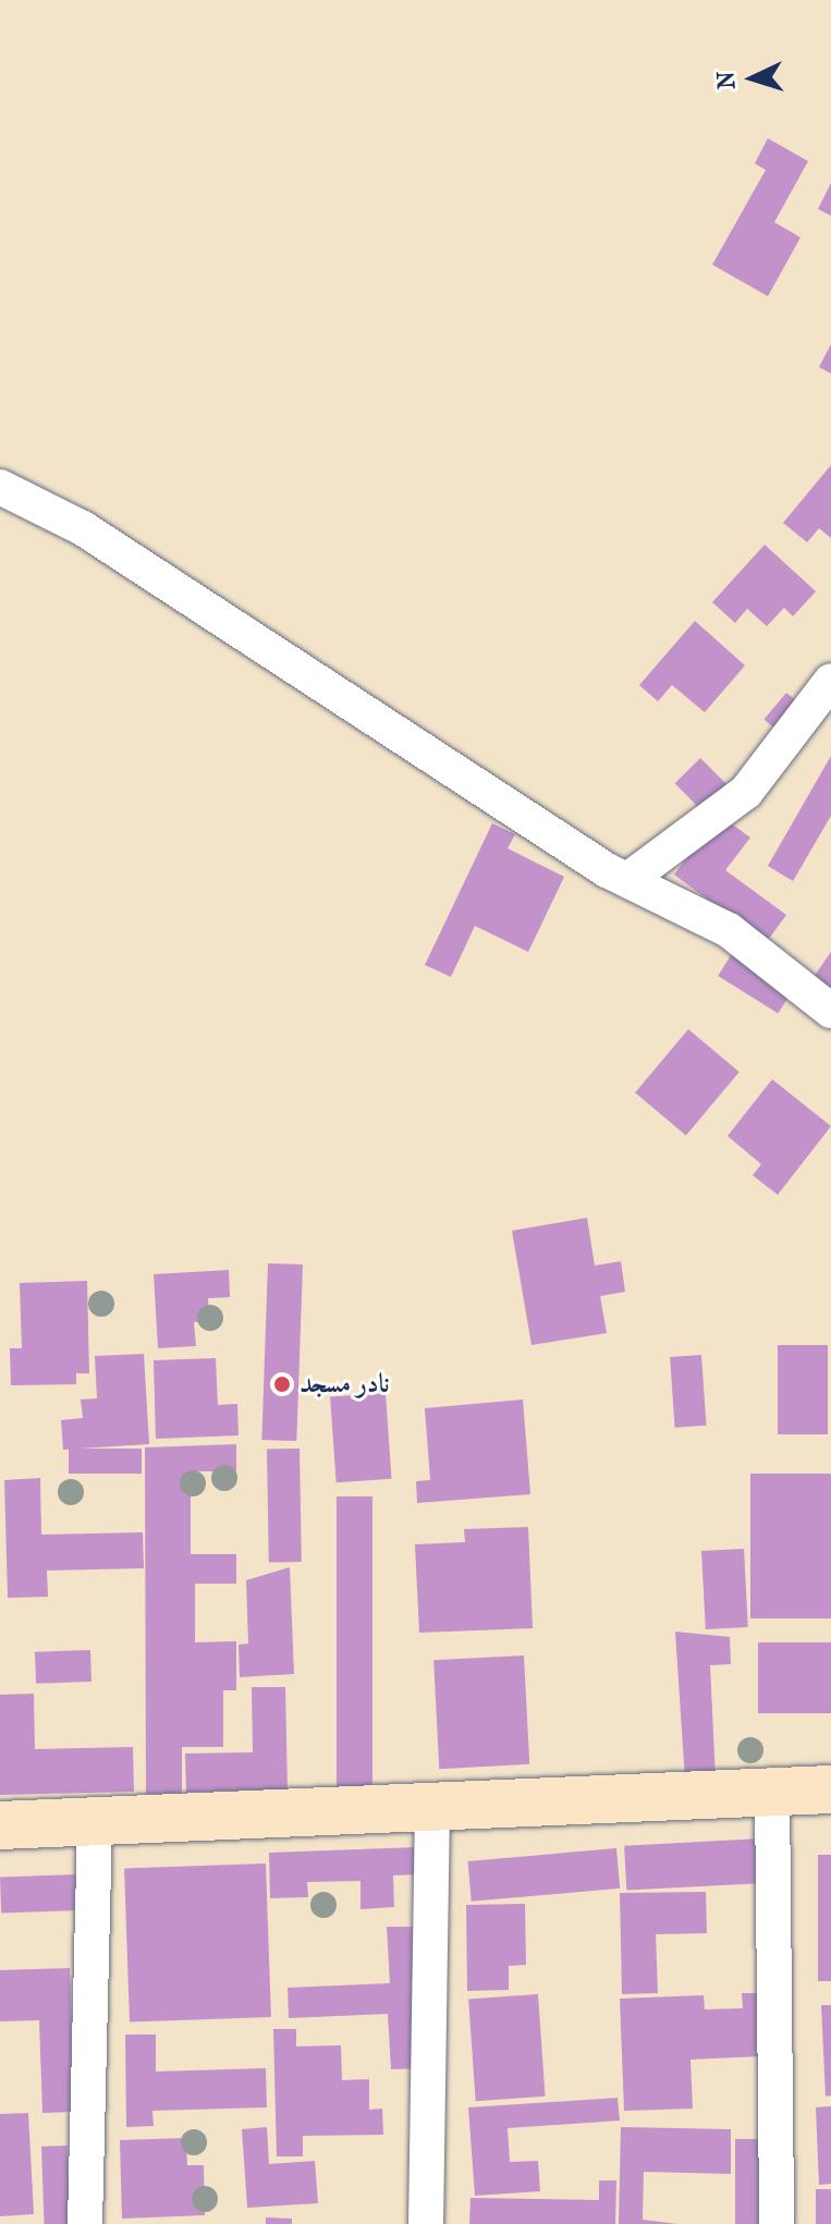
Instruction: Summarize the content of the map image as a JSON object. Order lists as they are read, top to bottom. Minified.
{"places":["نادر مسجد"],"north":"left"}
